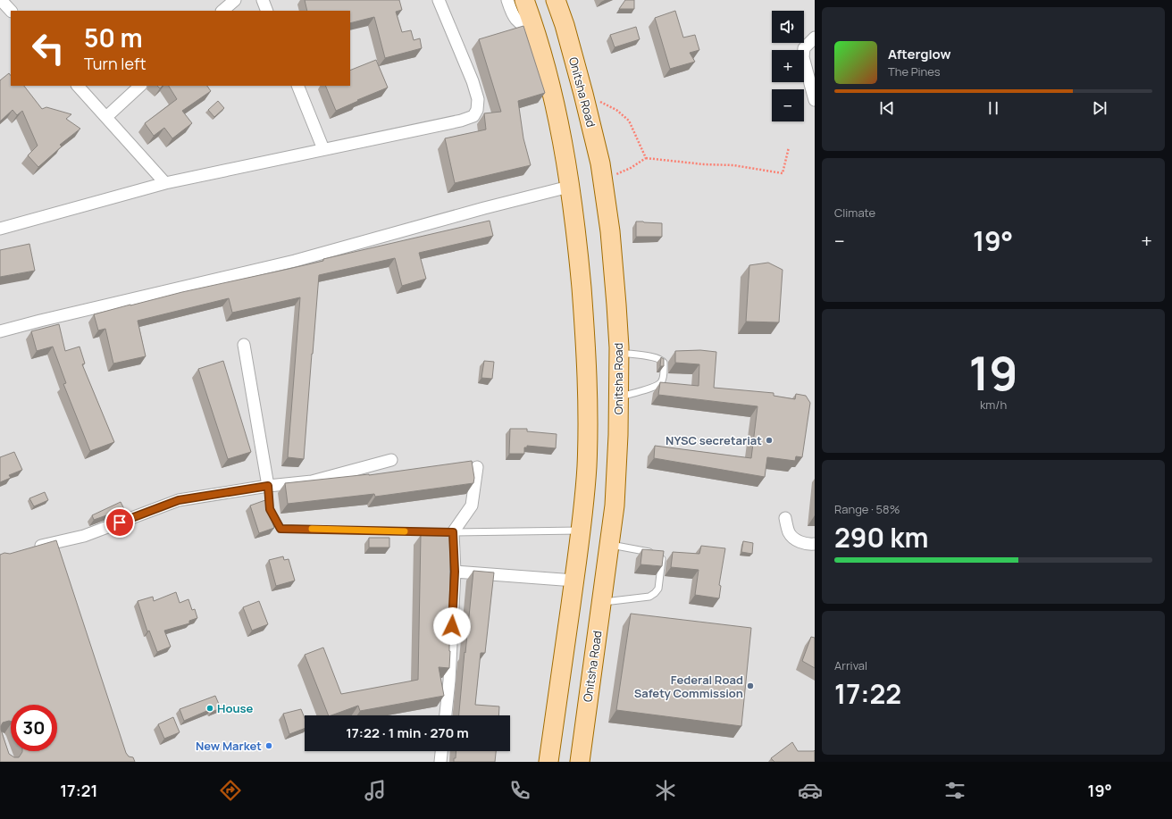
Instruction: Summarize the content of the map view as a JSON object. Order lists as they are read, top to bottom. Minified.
{"streets":{"main road":["Onitsha Road"]},"places":["NYSC secretariat","Federal Road Safety Commission","House","New Market"],"page":{"map_buttons":["+","−"],"turn":["50 m","Turn left"],"song":["Afterglow","The Pines"],"tile":["Climate",["19","km/h"],["Range · 58%","290 km"],["Arrival","17:22"]],"heat":["−","19°","+"],"limit":"30","trip":"17:22 · 1 min · 270 m","tabs":["17:21","19°"]}}
